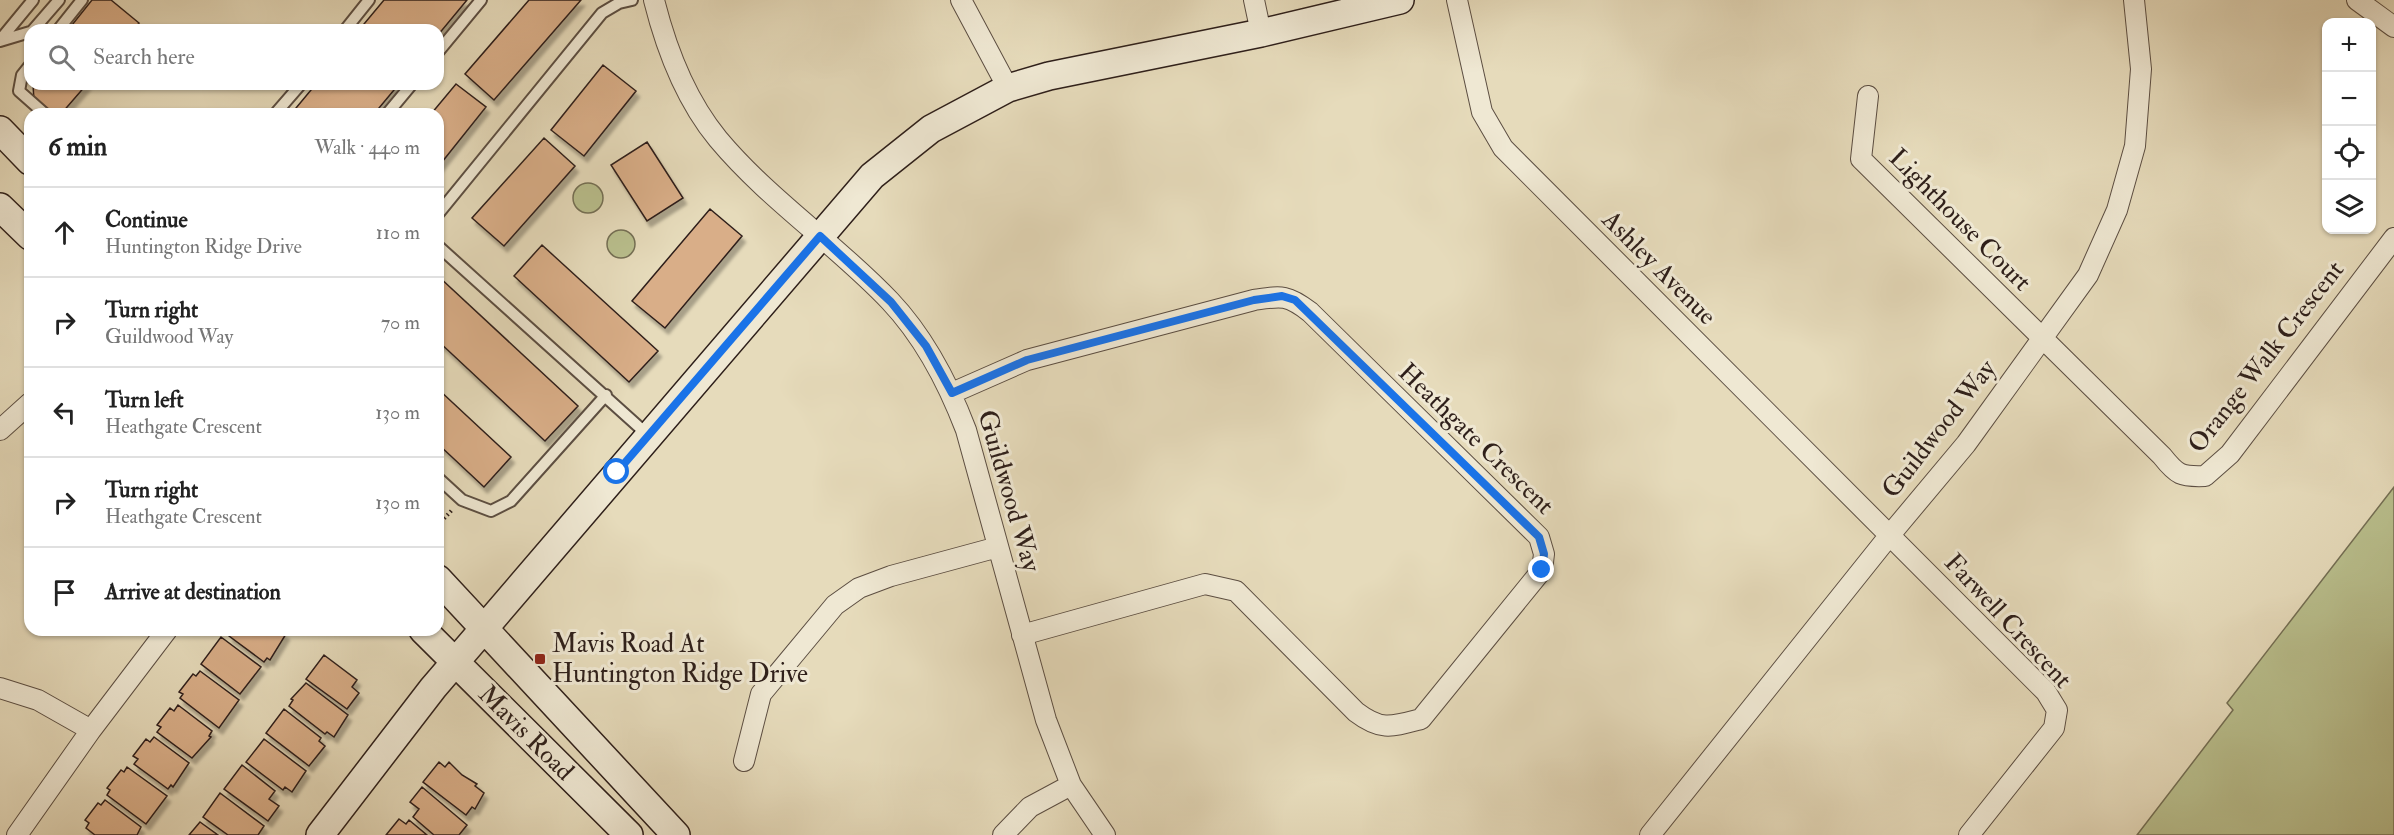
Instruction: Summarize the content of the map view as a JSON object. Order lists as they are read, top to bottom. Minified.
{"streets":{"street":["Lighthouse Court","Ashley Avenue","Orange Walk Crescent","Guildwood Way","Heathgate Crescent","Farwell Crescent","Mavis Road"]},"crossings":[["Lighthouse Court","Orange Walk Crescent"],["Lighthouse Court","Guildwood Way"],["Ashley Avenue","Guildwood Way"],["Ashley Avenue","Farwell Crescent"],["Orange Walk Crescent","Guildwood Way"],["Guildwood Way","Heathgate Crescent"],["Guildwood Way","Farwell Crescent"]],"places":{"transit":["Mavis Road At Huntington Ridge Drive"]},"page":{"map_buttons":["+","−"],"search":"Search here","heading":["6 min","Walk · 440 m"],"list":[["Continue","Huntington Ridge Drive","110 m"],["Turn right","Guildwood Way","70 m"],["Turn left","Heathgate Crescent","130 m"],["Turn right","Heathgate Crescent","130 m"],"Arrive at destination"]}}
